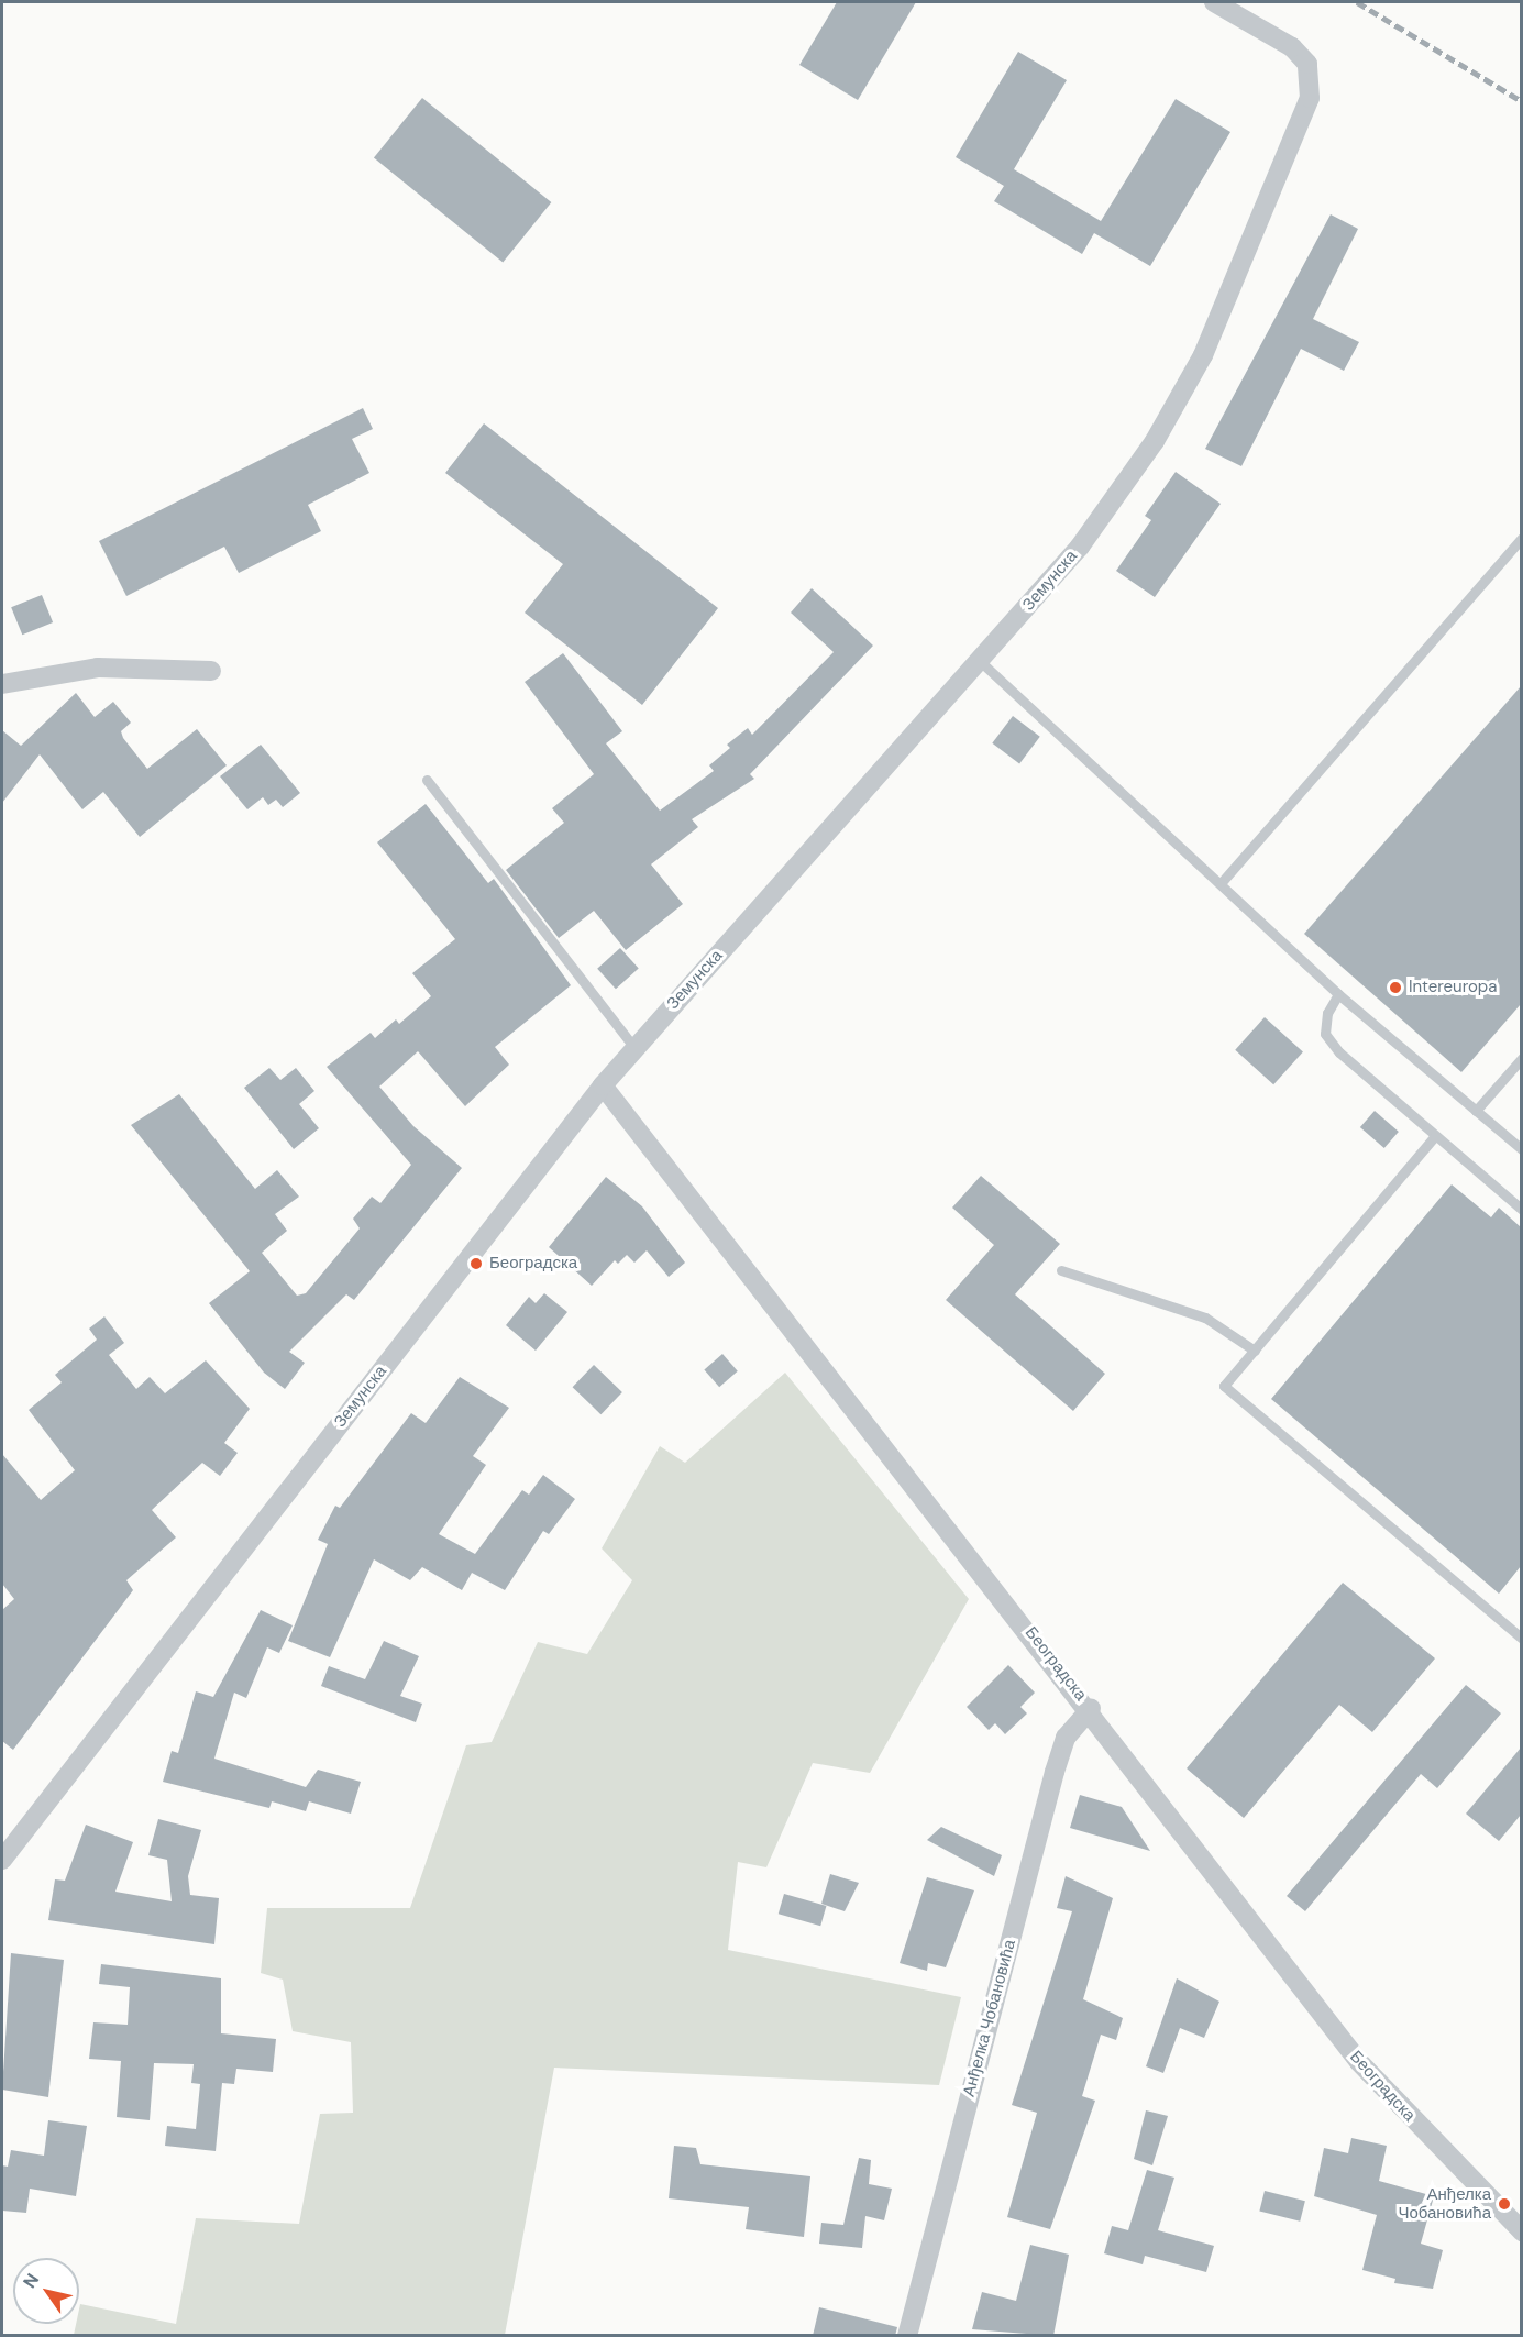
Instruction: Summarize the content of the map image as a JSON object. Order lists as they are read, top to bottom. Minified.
{"streets":{"street":["Земунска","Београдска","Анђелка Чобановића"]},"crossings":[["Земунска","Београдска"],["Београдска","Анђелка Чобановића"]],"places":["Intereuropa","Београдска","Анђелка Чобановића"],"north":"top left"}
